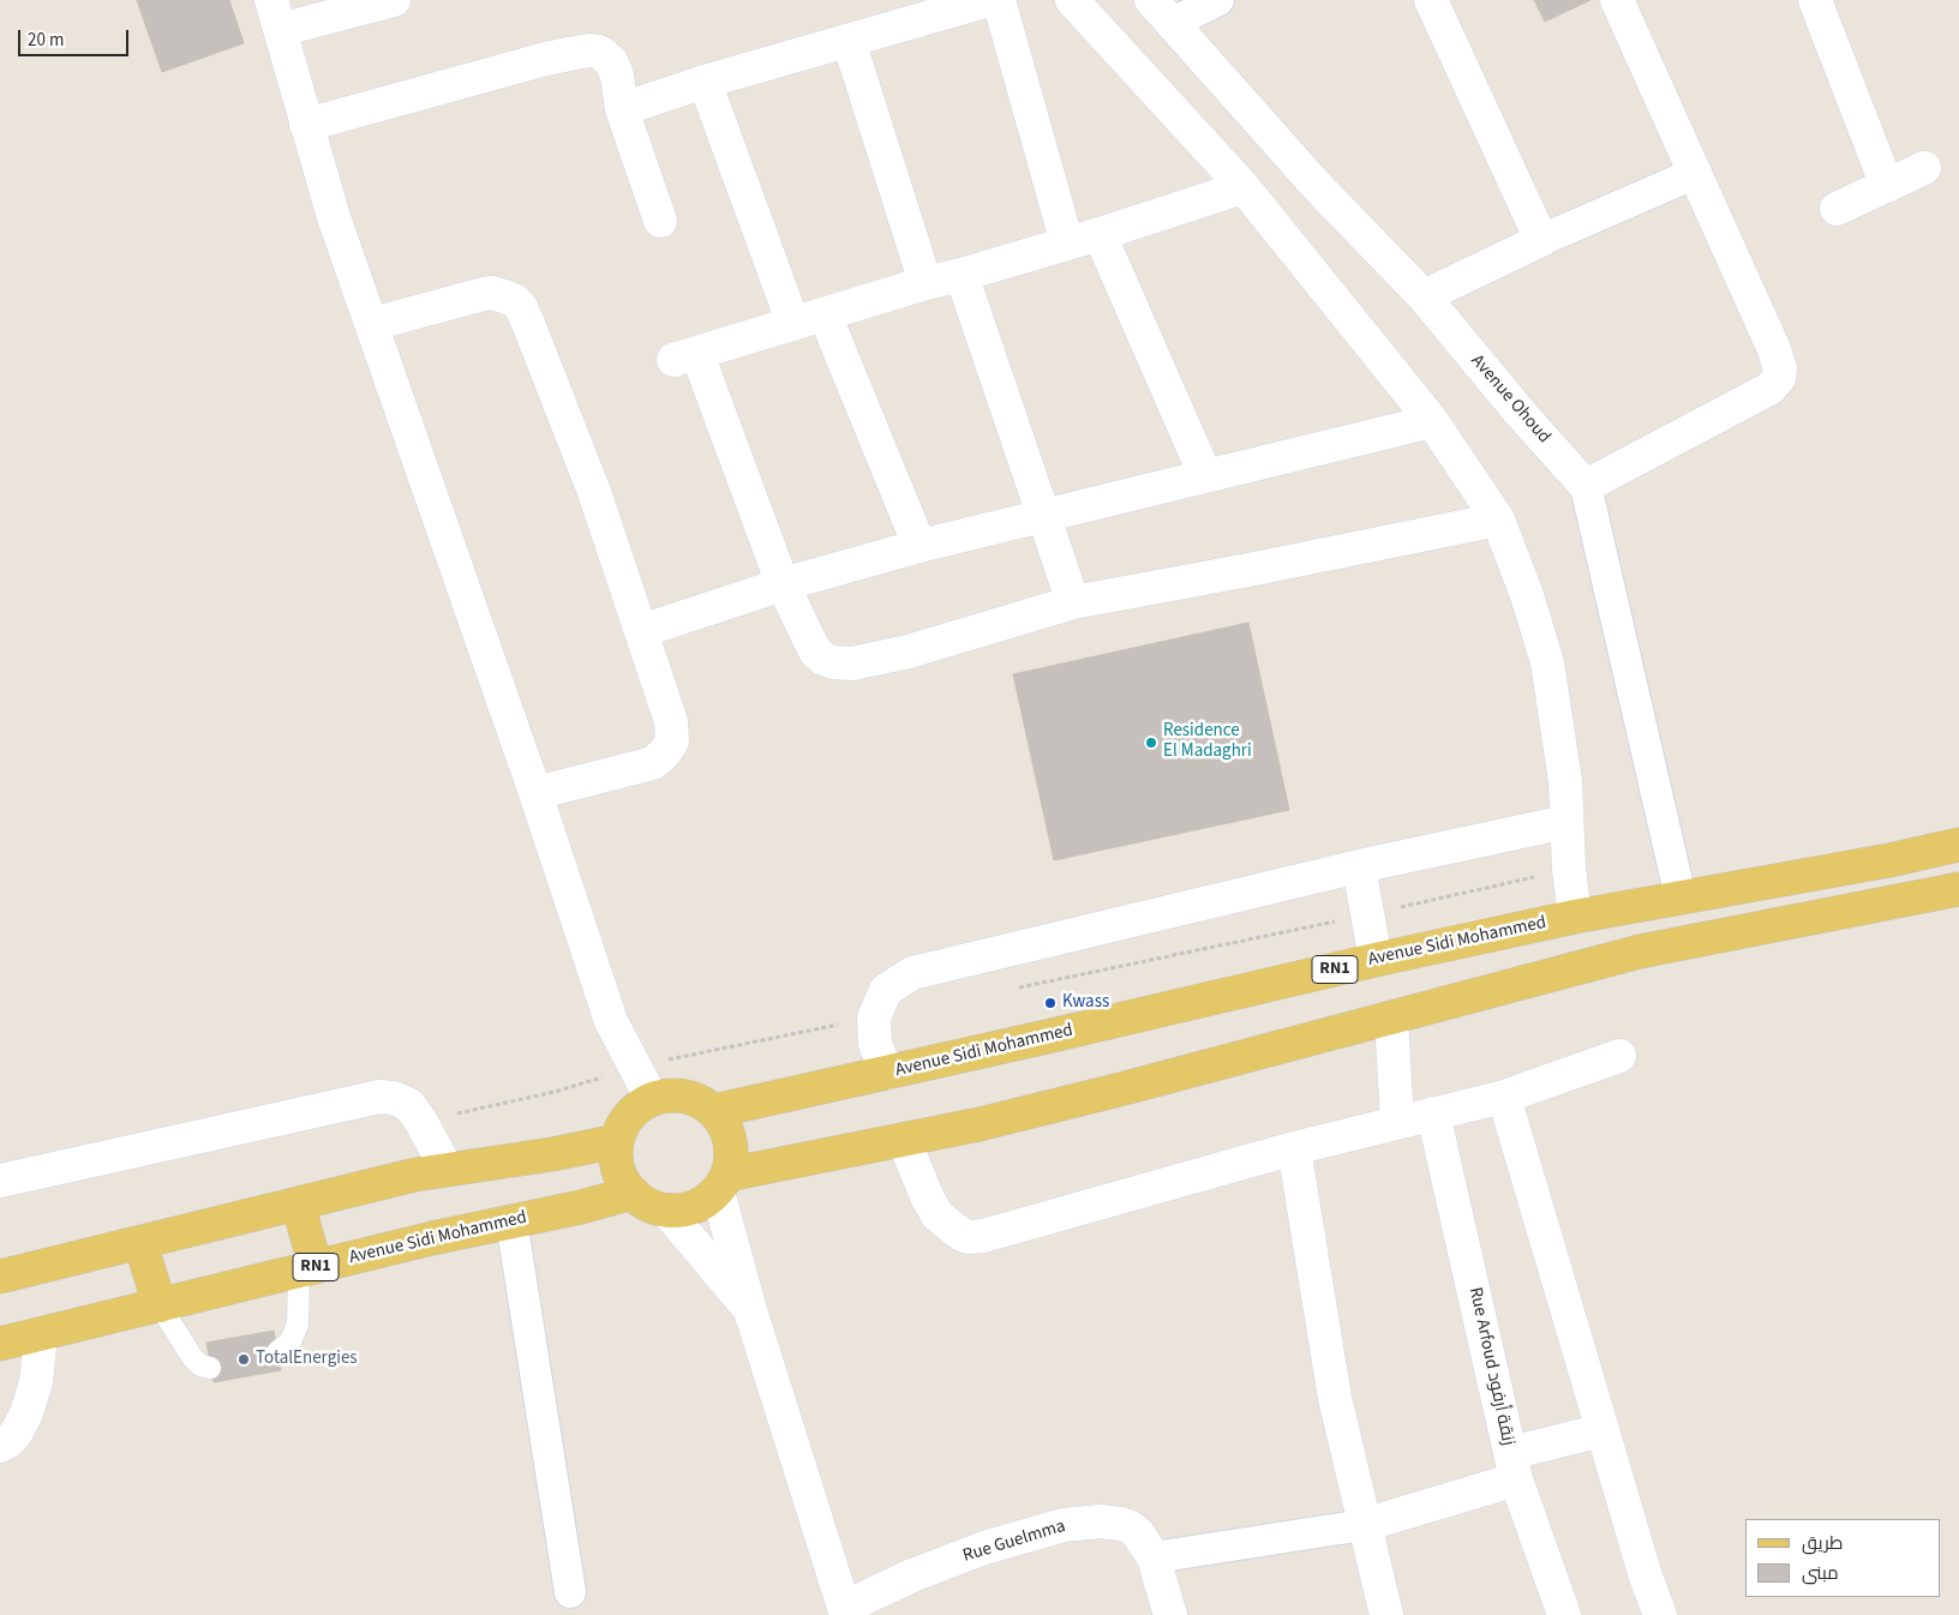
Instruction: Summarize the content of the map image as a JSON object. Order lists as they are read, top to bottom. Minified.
{"streets":{"main road":["Avenue Sidi Mohammed","RN1"],"street":["Avenue Ohoud","Rue Arfoud زنقة أرفود","Rue Guelmma"]},"crossings":[["Avenue Ohoud","Avenue Sidi Mohammed"]],"places":["Residence El Madaghri","Kwass","TotalEnergies"],"legend":["طريق","مبنى"],"scale_bar":"20 m"}
